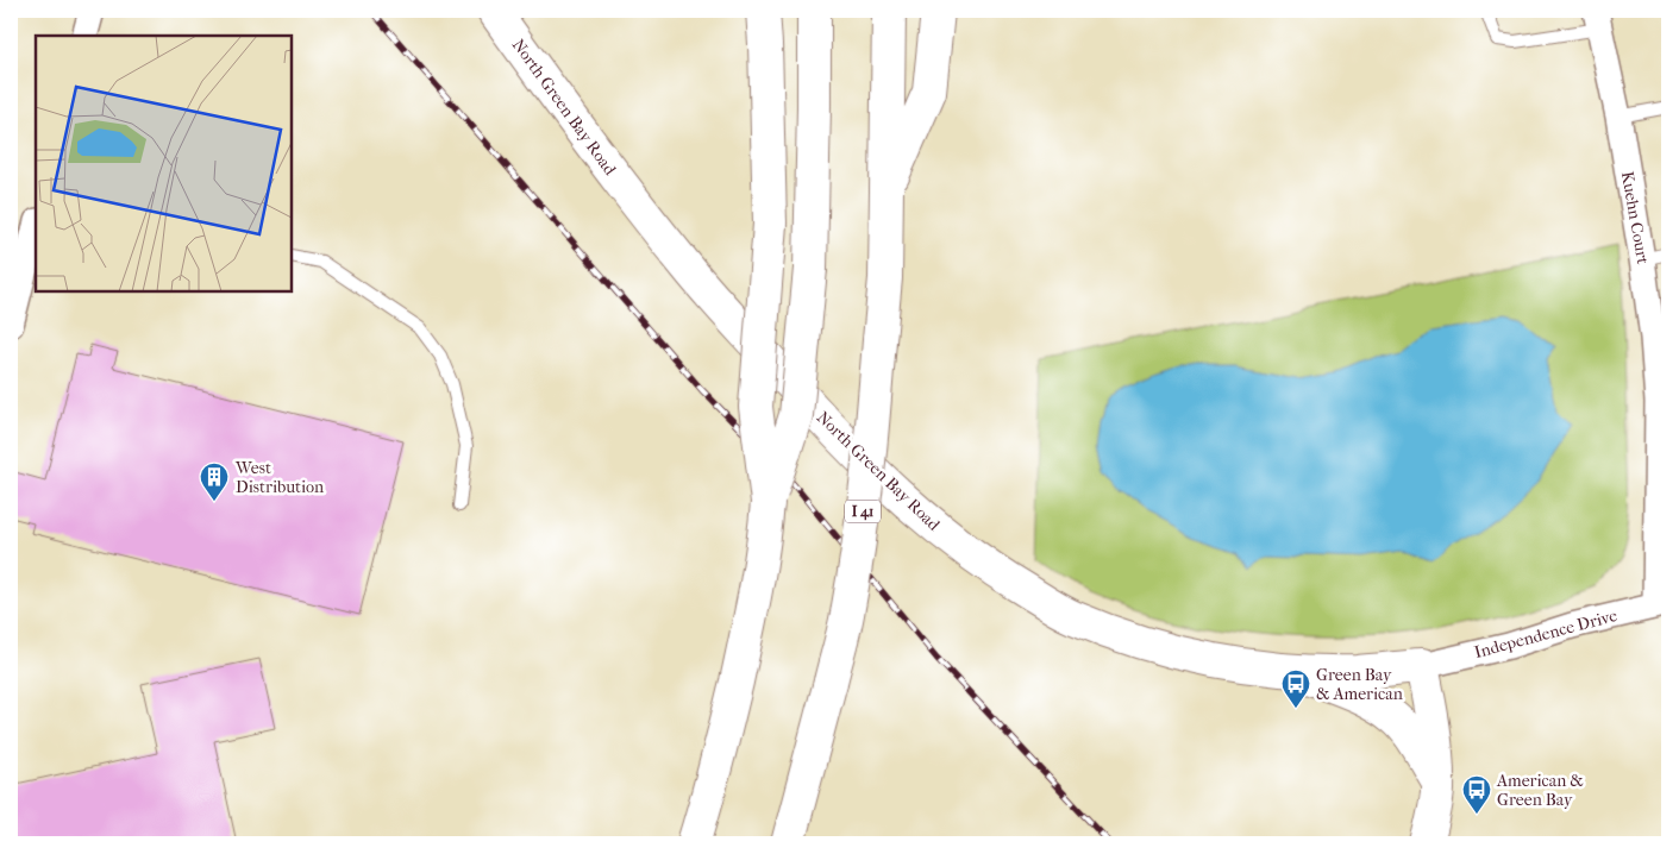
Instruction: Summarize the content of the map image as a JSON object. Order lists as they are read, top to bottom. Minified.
{"streets":{"main road":["North Green Bay Road","I 41"],"street":["Kuehn Court","Independence Drive"]},"crossings":[["North Green Bay Road","Independence Drive"],["Kuehn Court","Independence Drive"]],"places":{"building":["West Distribution"],"bus stop":["Green Bay & American","American & Green Bay"]}}
